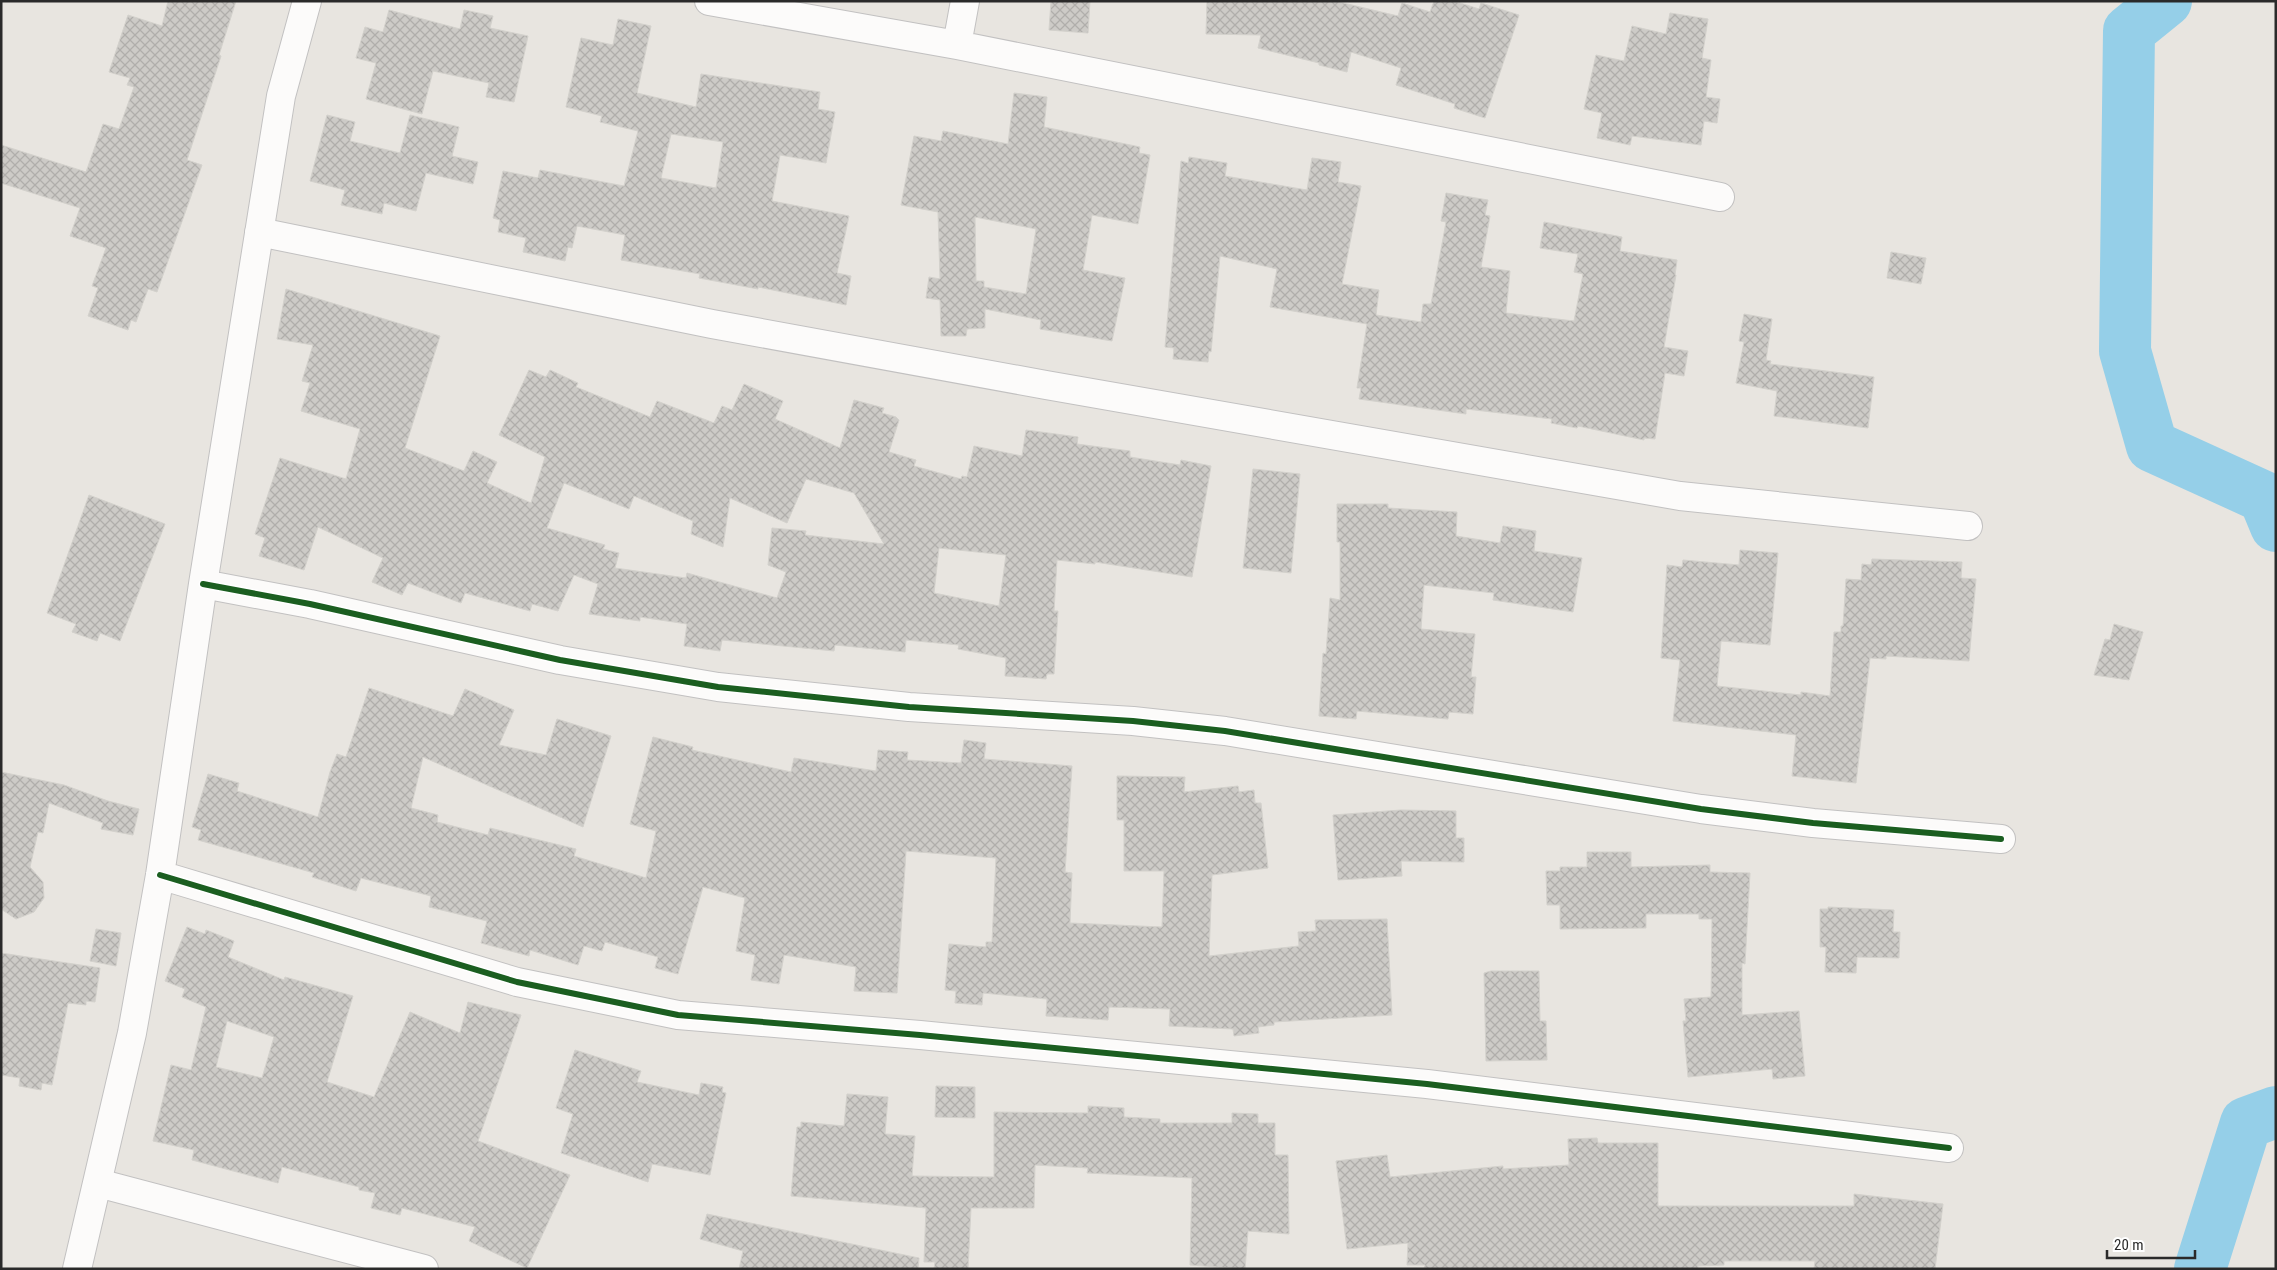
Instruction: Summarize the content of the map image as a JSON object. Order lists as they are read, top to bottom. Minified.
{"scale_bar":"20 m"}
